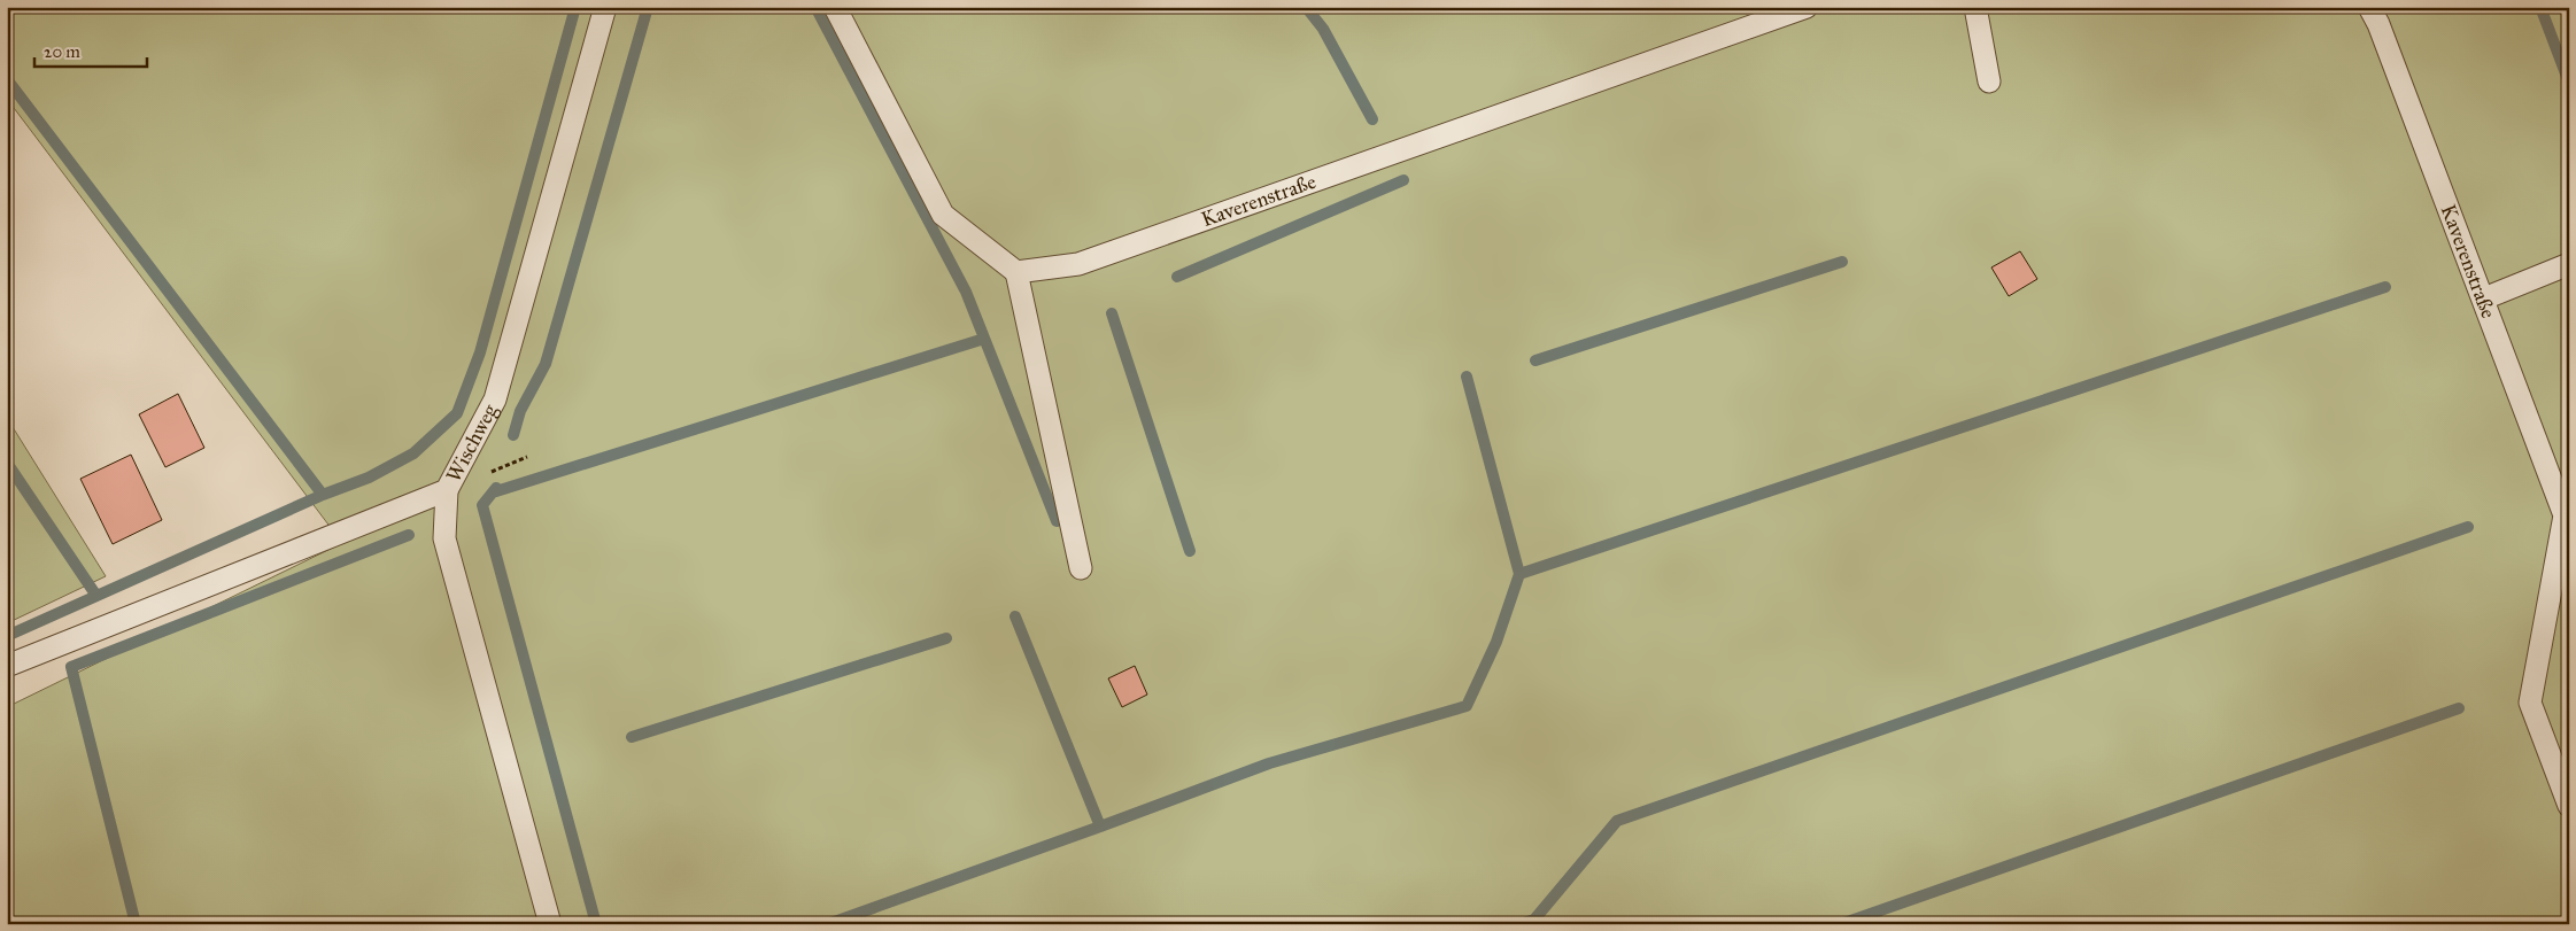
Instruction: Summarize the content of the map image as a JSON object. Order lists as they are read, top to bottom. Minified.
{"streets":{"lane":["Kaverenstraße","Wischweg"]},"scale_bar":"20 m"}
